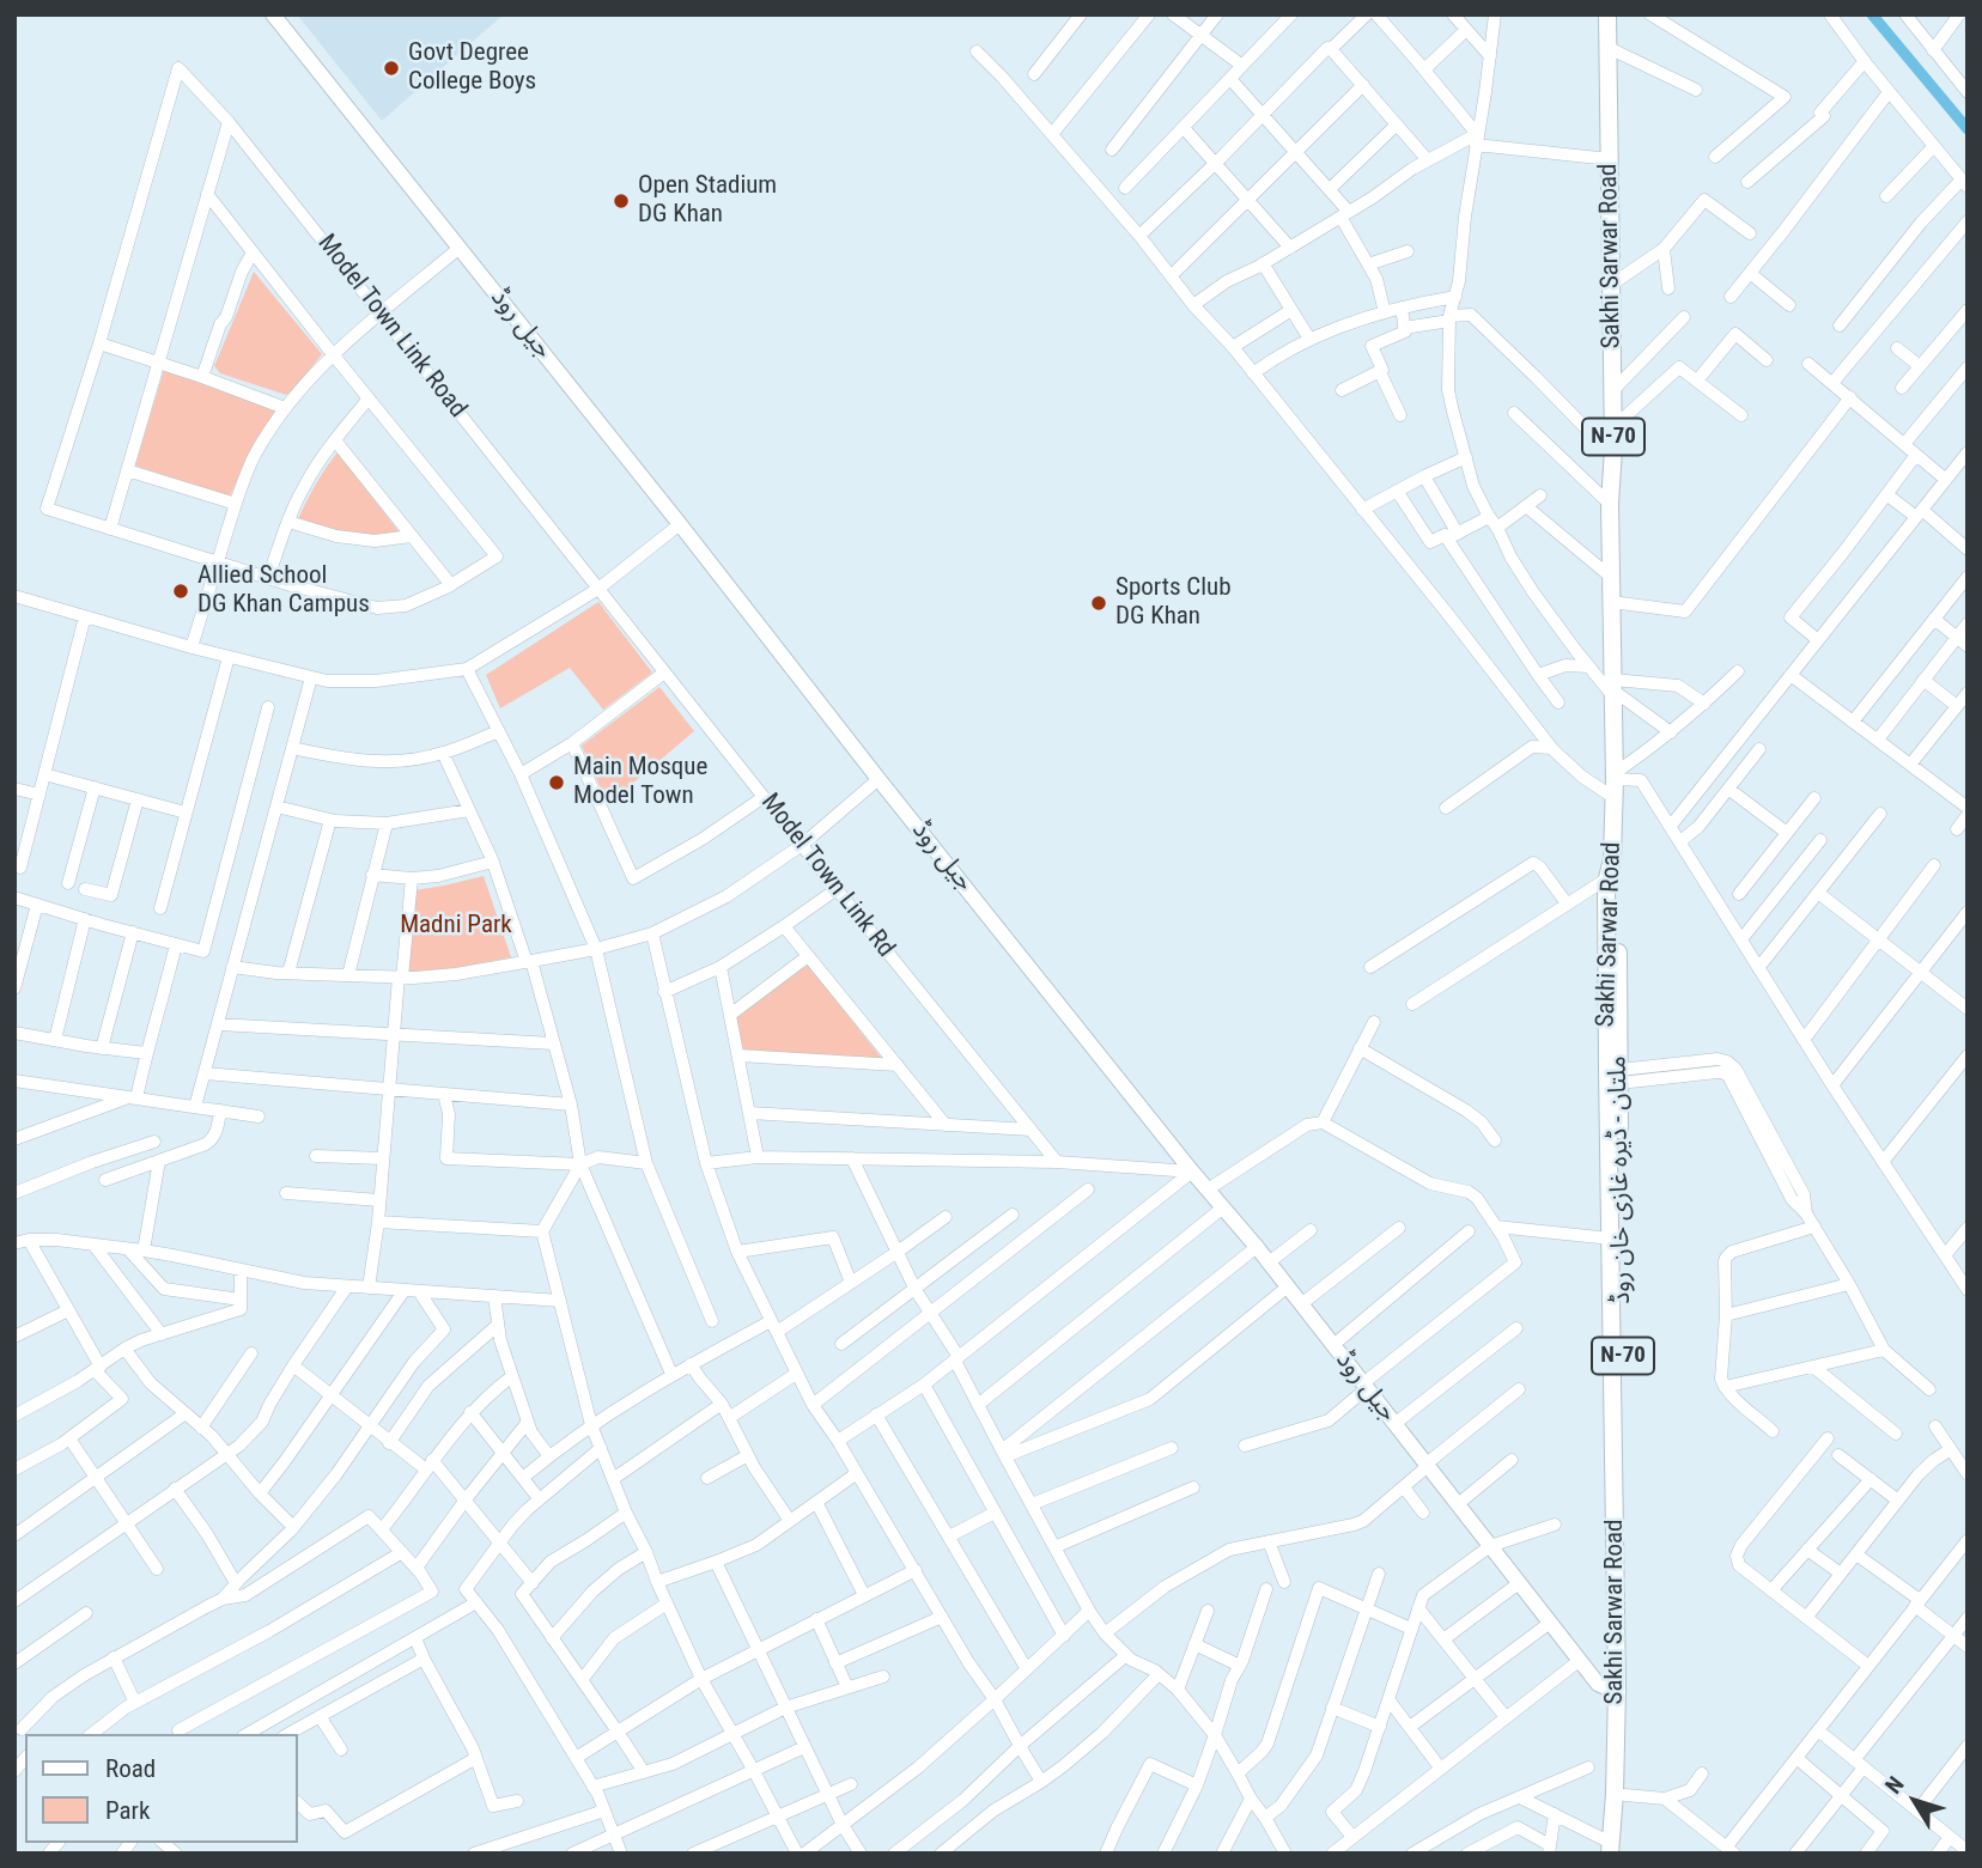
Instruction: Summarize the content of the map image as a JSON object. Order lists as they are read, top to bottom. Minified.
{"streets":{"highway":["Sakhi Sarwar Road","N-70","ملتان - ڈیرہ غازی خان روڈ"],"main road":["جیل روڈ"],"street":["Model Town Link Road","Model Town Link Rd"]},"crossings":[["Sakhi Sarwar Road","جیل روڈ"],["Sakhi Sarwar Road","N-70"],["Sakhi Sarwar Road","ملتان - ڈیرہ غازی خان روڈ"],["Model Town Link Road","Model Town Link Rd"]],"parks":["Madni Park"],"places":["Govt Degree College Boys","Open Stadium DG Khan","Allied School DG Khan Campus","Sports Club DG Khan","Main Mosque Model Town"],"legend":["Road","Park"],"north":"top left"}
